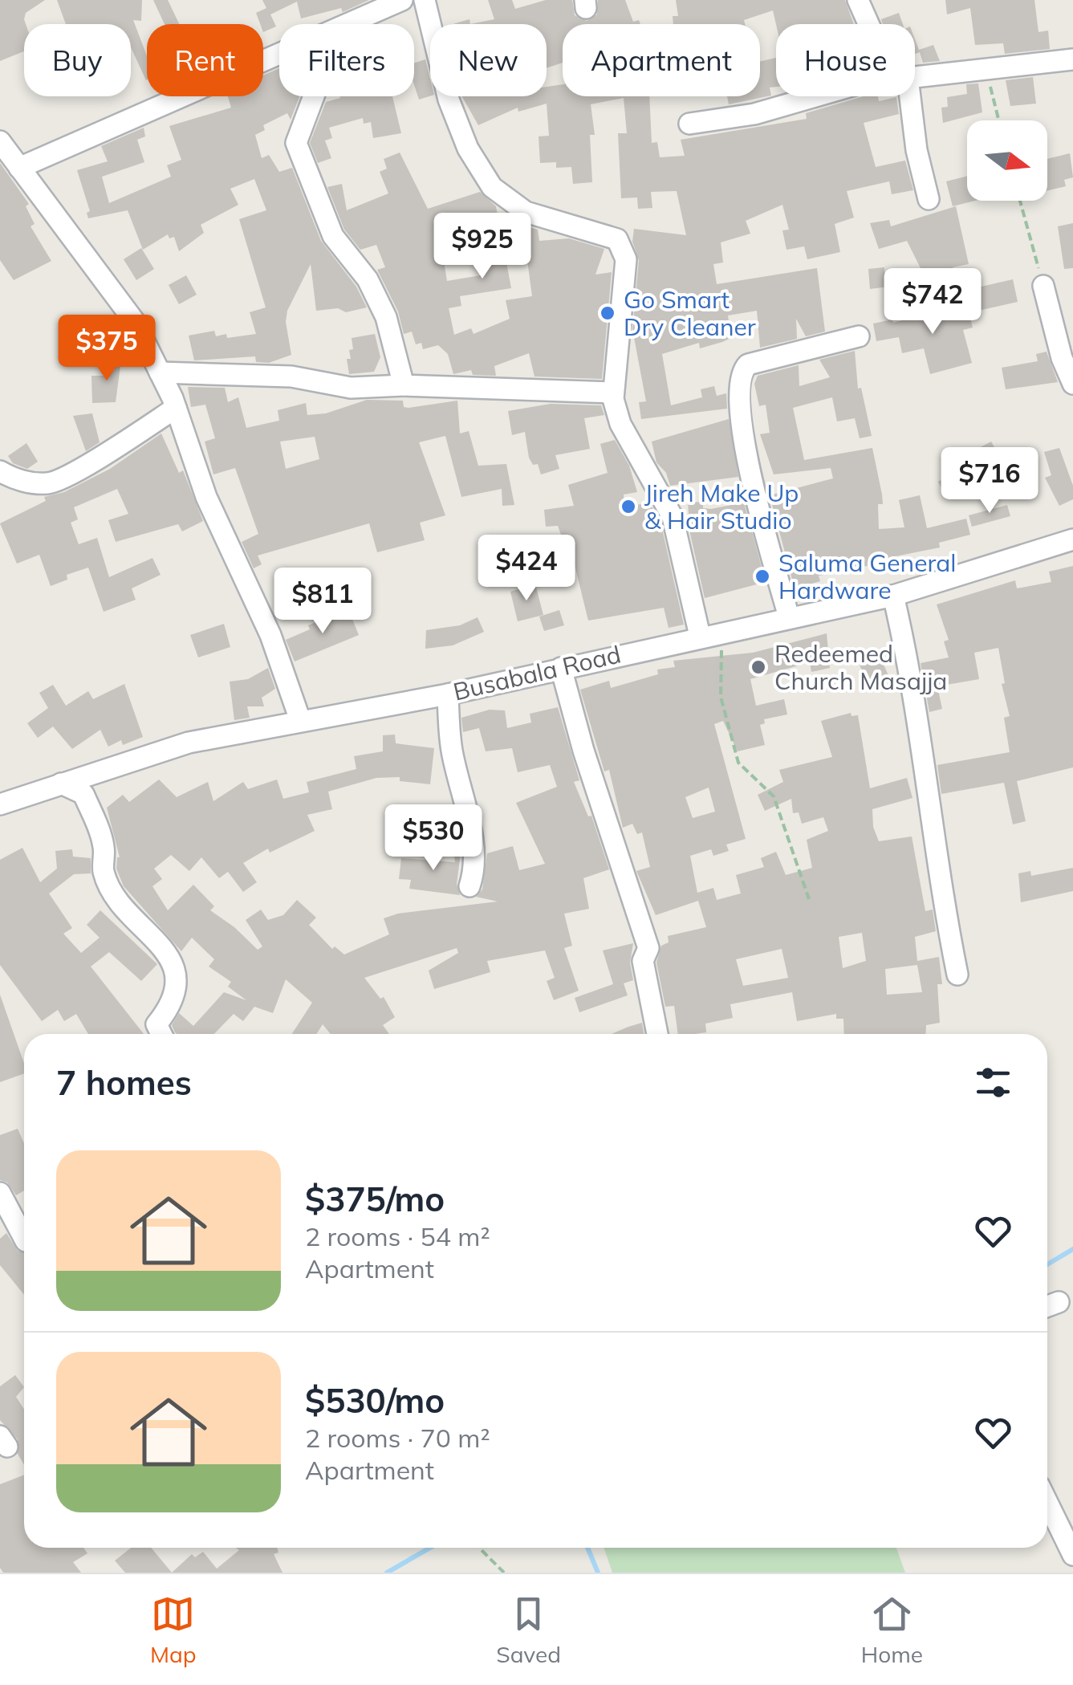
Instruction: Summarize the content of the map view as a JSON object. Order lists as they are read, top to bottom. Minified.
{"streets":{"street":["Busabala Road"]},"places":["Go Smart Dry Cleaner","Jireh Make Up & Hair Studio","Saluma General Hardware","Redeemed Church Masajja"],"north":"right","page":{"chip":["Buy","Rent","Filters","New","Apartment","House"],"price":["$925","$742","$375","$716","$424","$811","$530"],"heading":"7 homes","list":[{"name":"$375/mo","note":"2 rooms · 54 m² · Apartment"},{"name":"$530/mo","note":"2 rooms · 70 m² · Apartment"}],"tabs":["Map","Saved","Home"]}}
